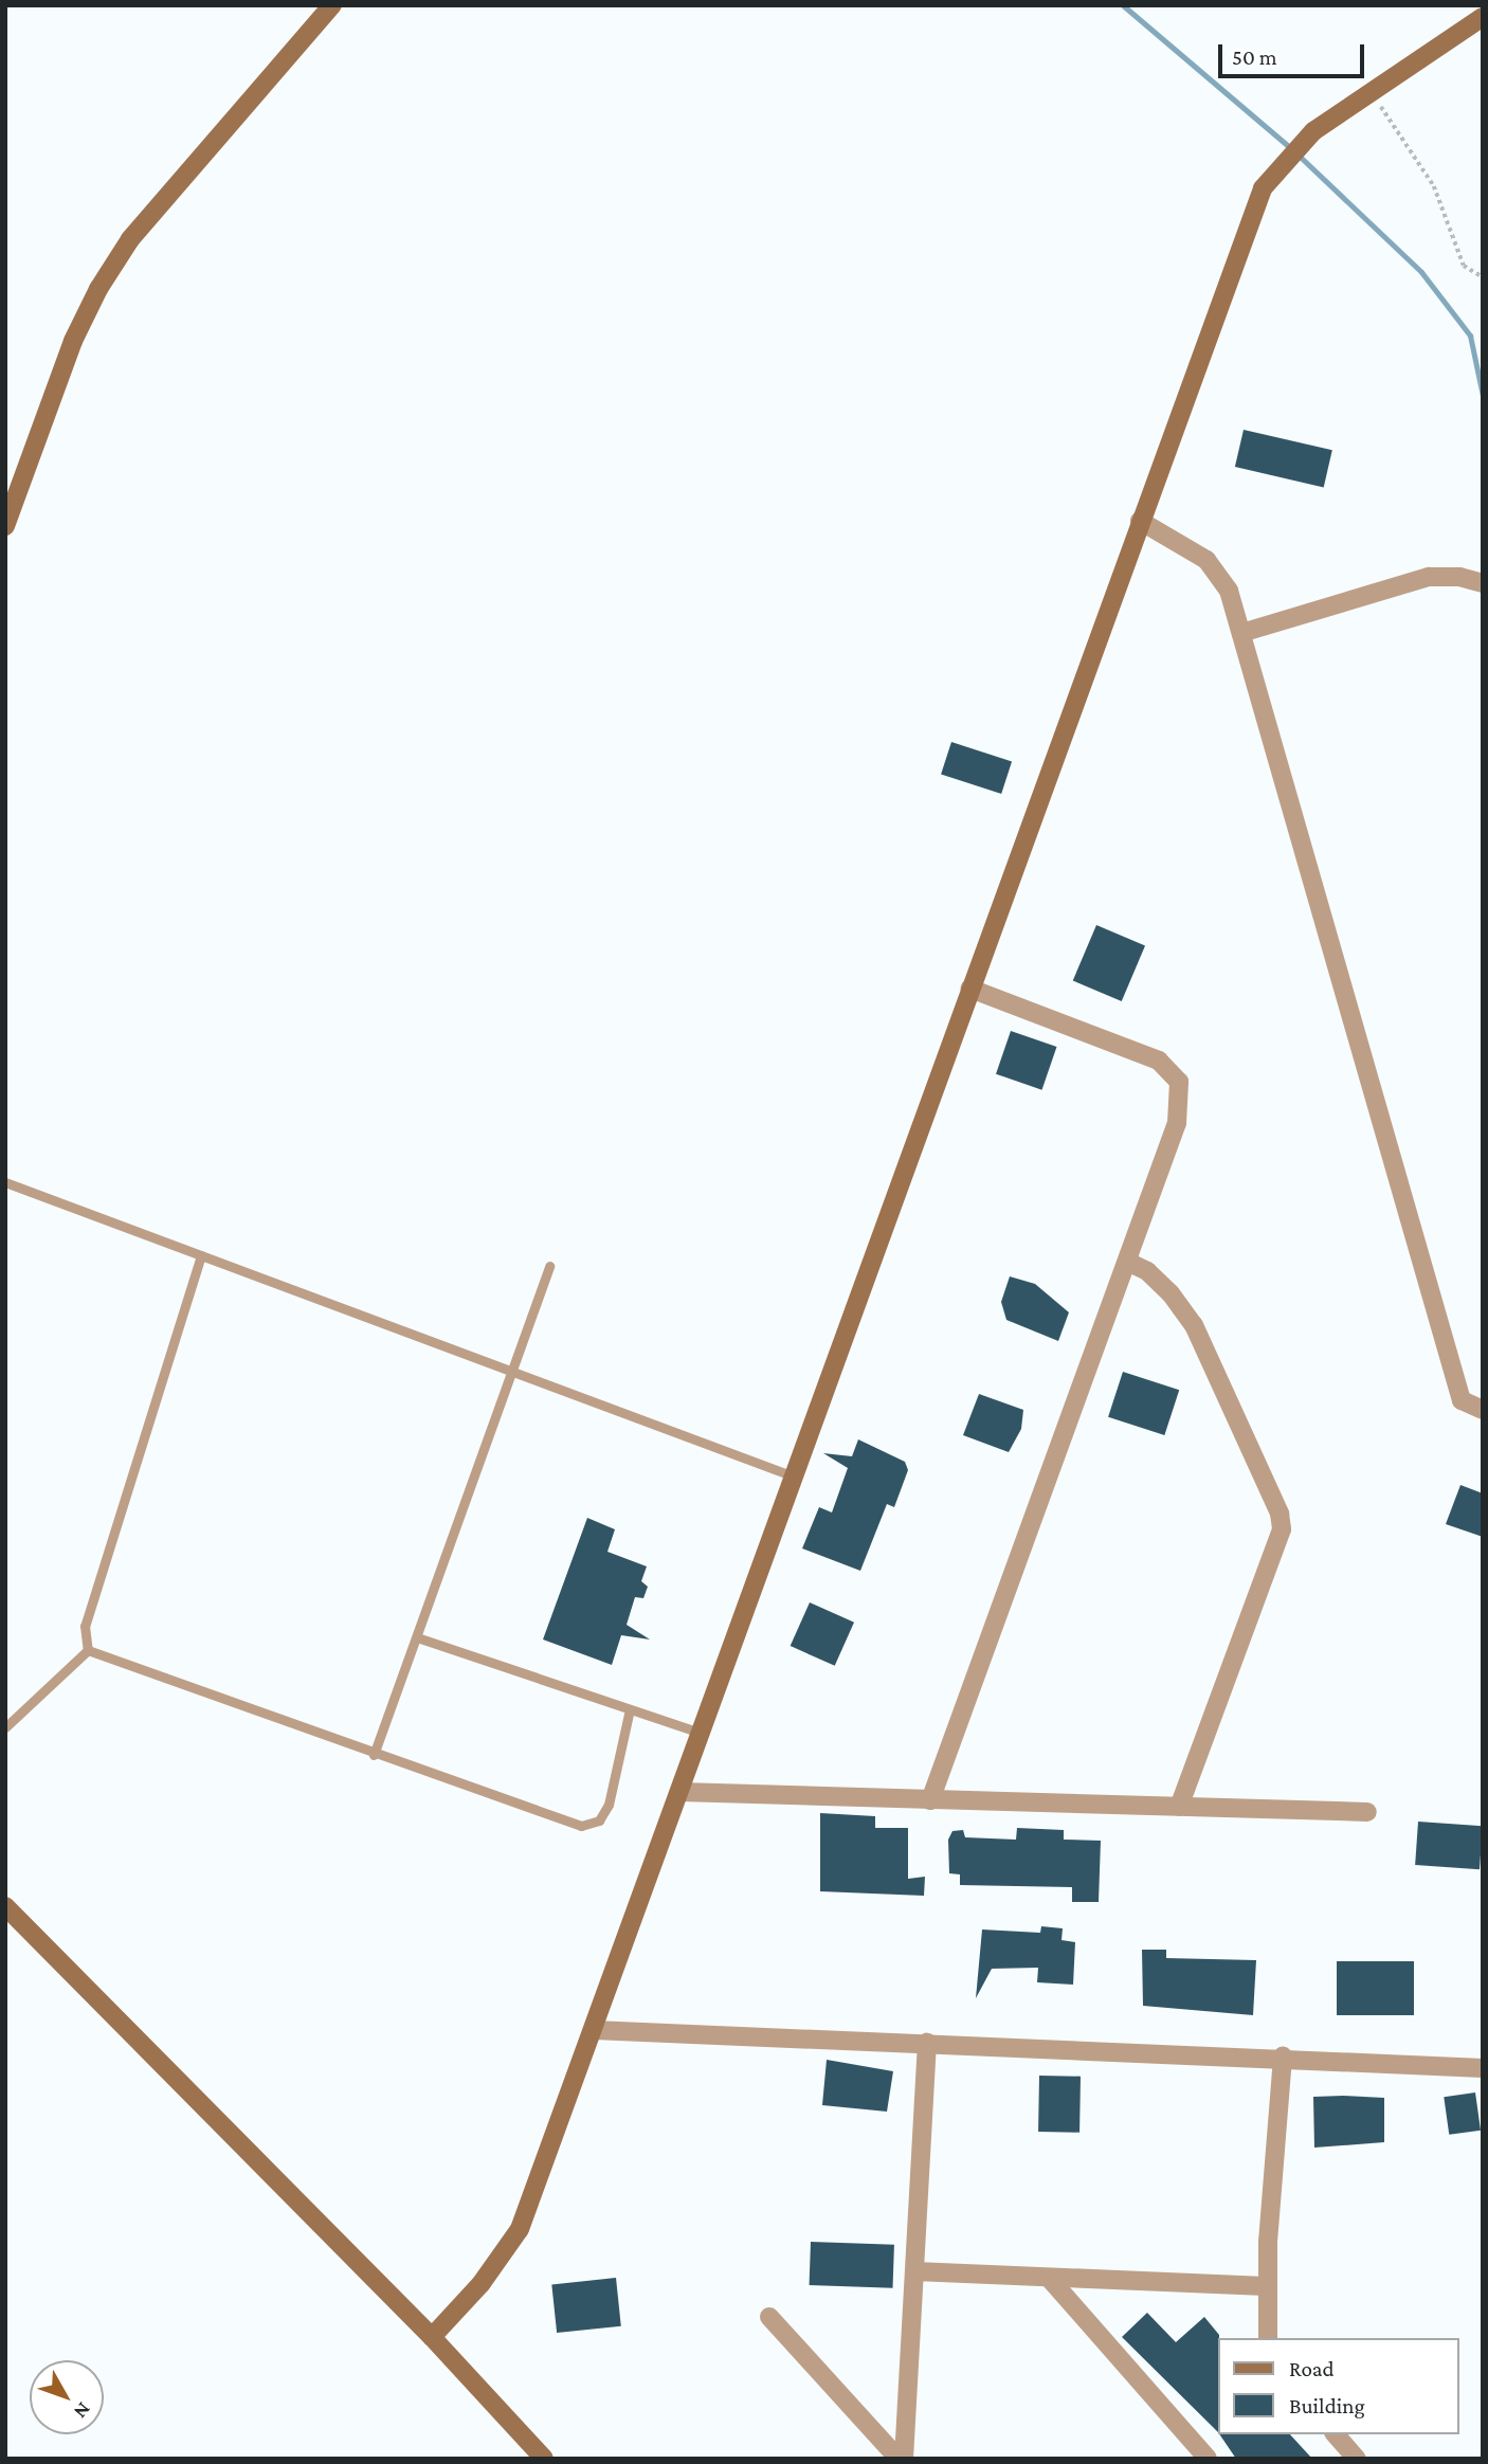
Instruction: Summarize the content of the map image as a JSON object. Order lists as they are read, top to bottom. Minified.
{"legend":["Road","Building"],"scale_bar":"50 m","north":"bottom right"}
